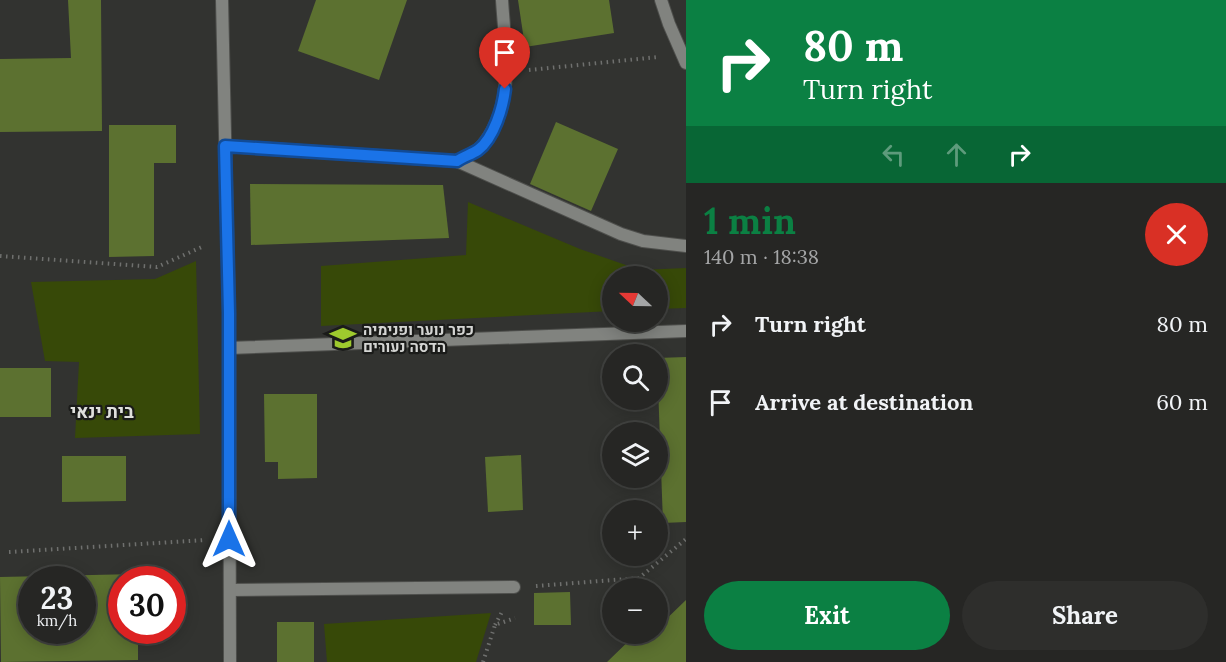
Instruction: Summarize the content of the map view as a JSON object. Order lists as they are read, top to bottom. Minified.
{"districts":["בית ינאי"],"places":{"school or university":["כפר נוער ופנימיה הדסה נעורים"]},"north":"left","page":{"turn":["80 m","Turn right"],"heading":["1 min","140 m · 18:38"],"map_buttons":["+","−"],"list":[{"name":"Turn right","value":"80 m"},{"name":"Arrive at destination","value":"60 m"}],"speed":"23 km/h","limit":"30","buttons":["Exit","Share"]}}
